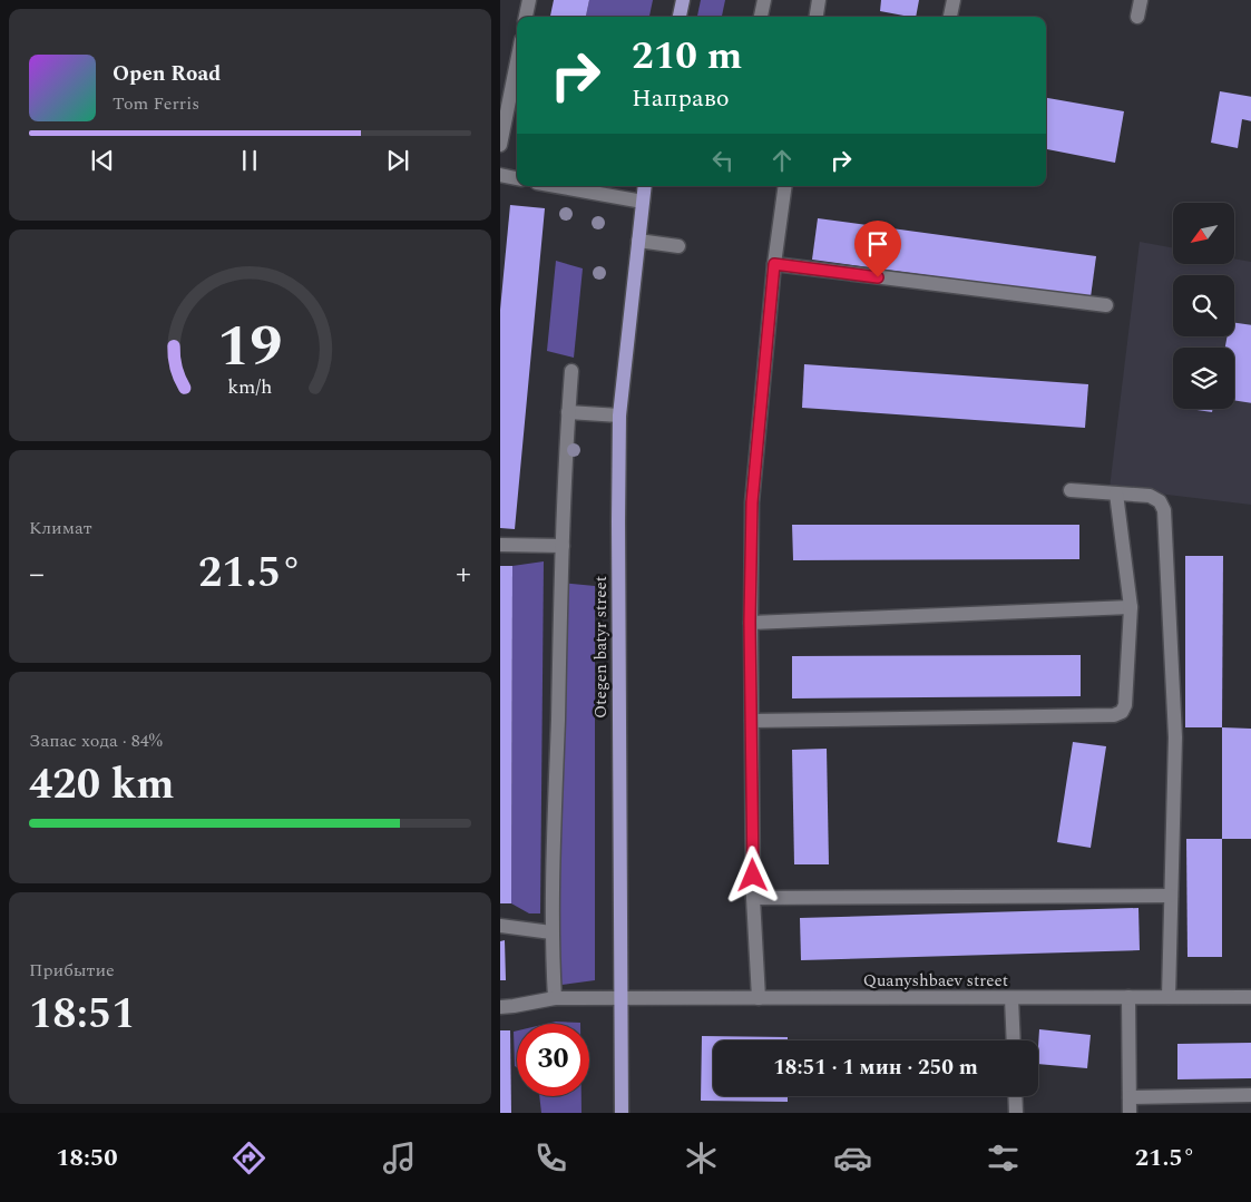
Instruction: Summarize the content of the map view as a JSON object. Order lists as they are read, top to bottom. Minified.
{"streets":{"main road":["Otegen batyr street"],"street":["Quanyshbaev street"]},"crossings":[["Otegen batyr street","Quanyshbaev street"]],"north":"bottom left","page":{"turn":["210 m","Направо"],"song":["Open Road","Tom Ferris"],"tile":["Климат",["Запас хода · 84%","420 km"],["Прибытие","18:51"]],"heat":["−","21.5°","+"],"limit":"30","trip":"18:51 · 1 мин · 250 m","tabs":["18:50","21.5°"],"gauge":["19","km/h"]}}
